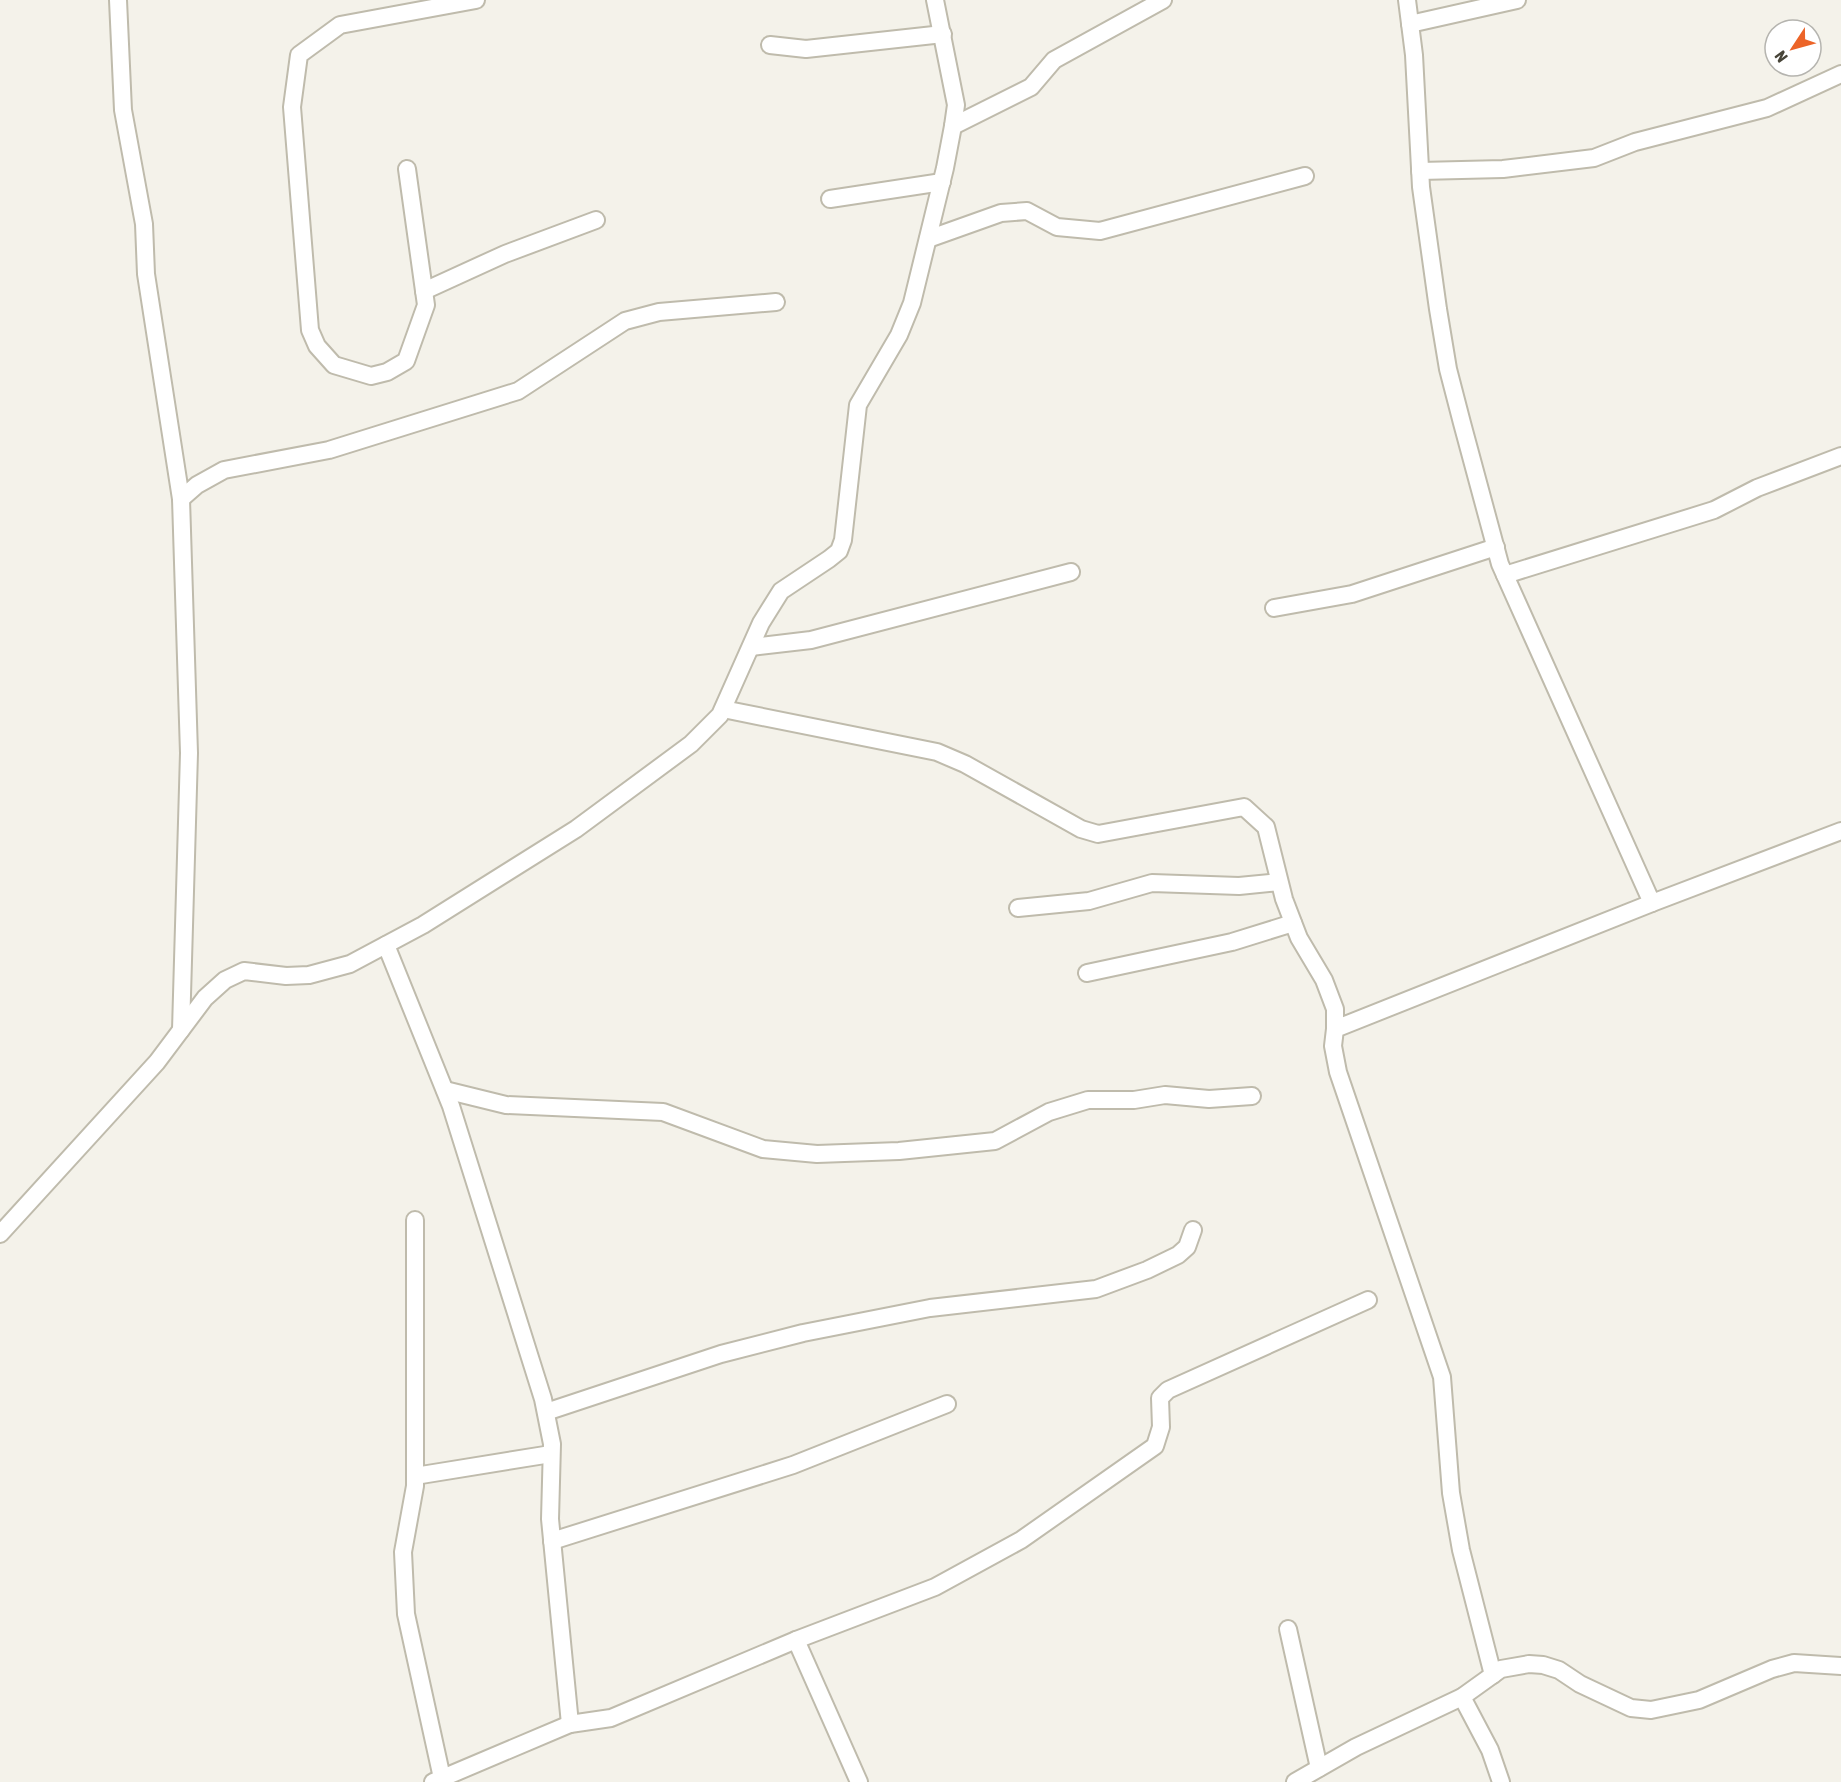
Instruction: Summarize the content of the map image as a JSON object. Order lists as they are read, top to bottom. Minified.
{"north":"bottom left"}
